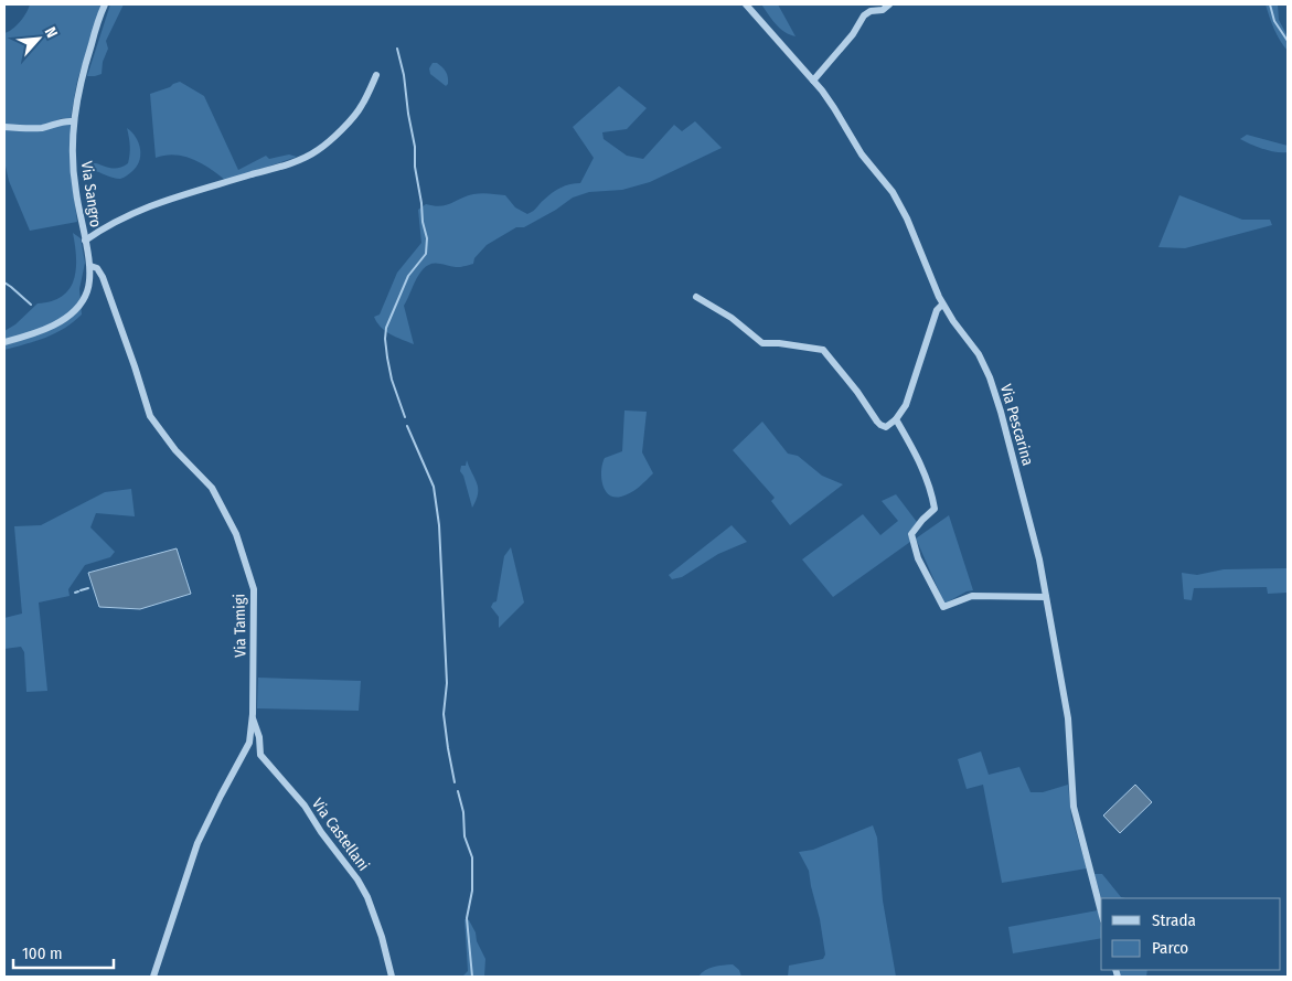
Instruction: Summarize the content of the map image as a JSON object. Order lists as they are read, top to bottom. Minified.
{"streets":{"street":["Via Sangro","Via Pescarina","Via Tamigi","Via Castellani"]},"crossings":[["Via Sangro","Via Tamigi"],["Via Tamigi","Via Castellani"]],"legend":["Strada","Parco"],"scale_bar":"100 m","north":"top right"}
